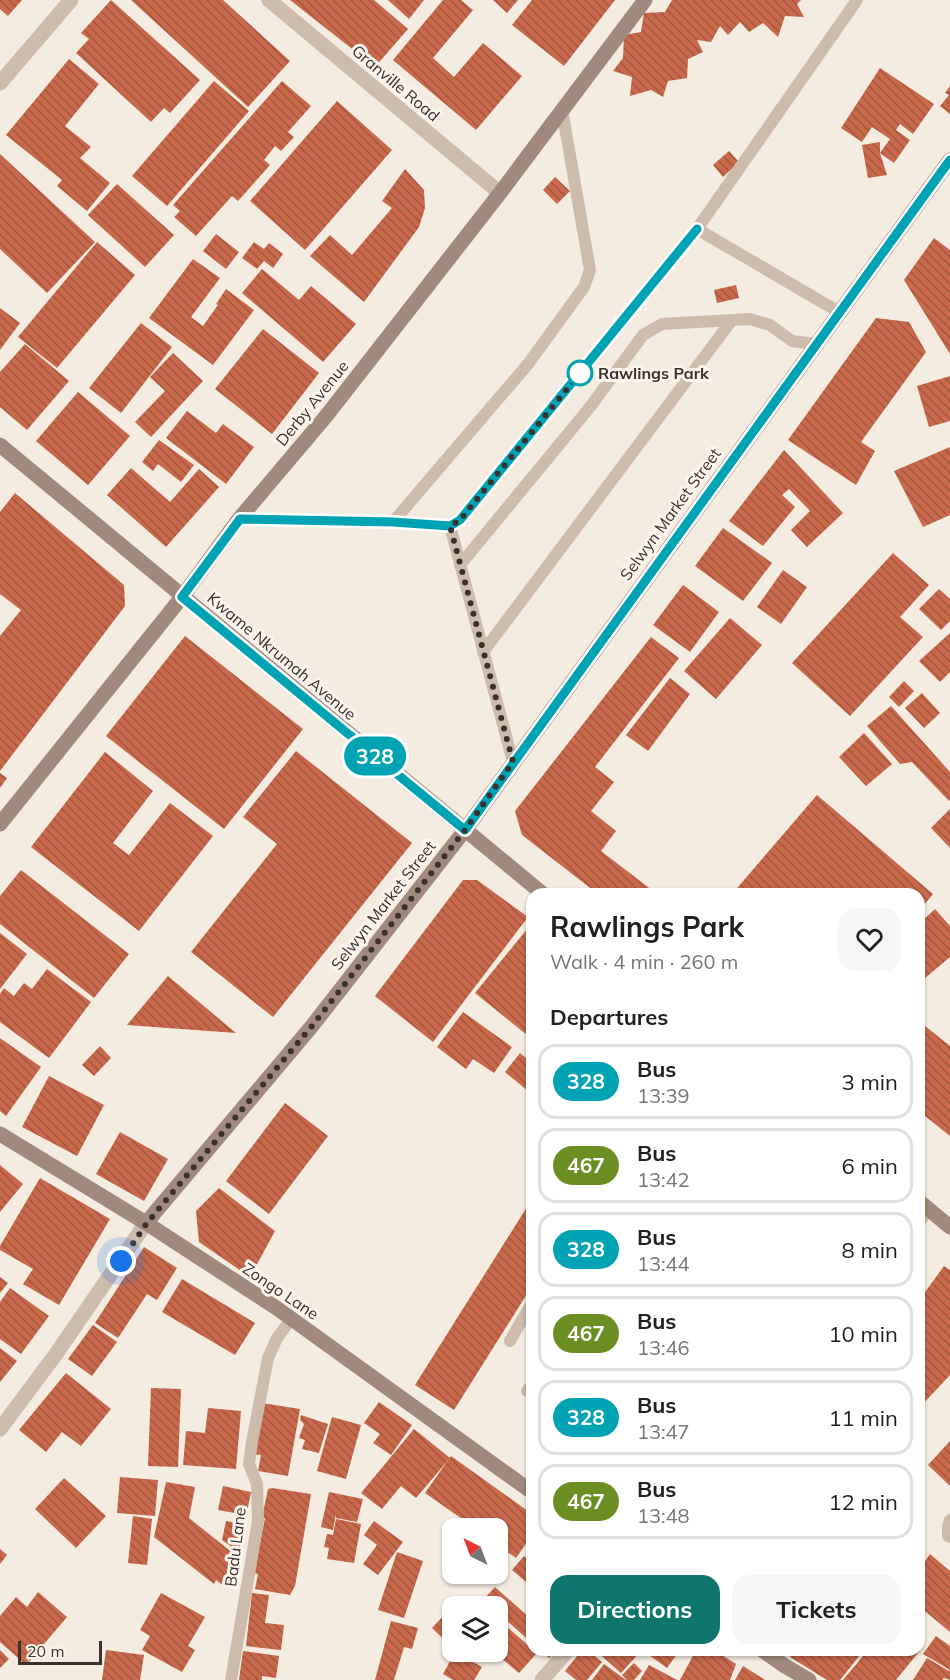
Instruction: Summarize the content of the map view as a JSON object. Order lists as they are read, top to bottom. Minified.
{"streets":{"main road":["Derby Avenue","Selwyn Market Street","Kwame Nkrumah Avenue","Zongo Lane"],"street":["Granville Road"],"lane":["Badu Lane"]},"crossings":[["Granville Road","Derby Avenue"],["Derby Avenue","Kwame Nkrumah Avenue"],["Selwyn Market Street","Kwame Nkrumah Avenue"],["Selwyn Market Street","Zongo Lane"],["Zongo Lane","Badu Lane"]],"places":["Rawlings Park"],"lines":["bus line 328"],"scale_bar":"20 m","north":"top left","page":{"on_map":"328","heading":[["Rawlings Park","Walk · 4 min · 260 m"],"Departures"],"list":[{"mark":"328","name":"Bus","note":"13:39","value":"3 min"},{"mark":"467","name":"Bus","note":"13:42","value":"6 min"},{"mark":"328","name":"Bus","note":"13:44","value":"8 min"},{"mark":"467","name":"Bus","note":"13:46","value":"10 min"},{"mark":"328","name":"Bus","note":"13:47","value":"11 min"},{"mark":"467","name":"Bus","note":"13:48","value":"12 min"}],"buttons":["Directions","Tickets"],"scale":"20 m"}}
